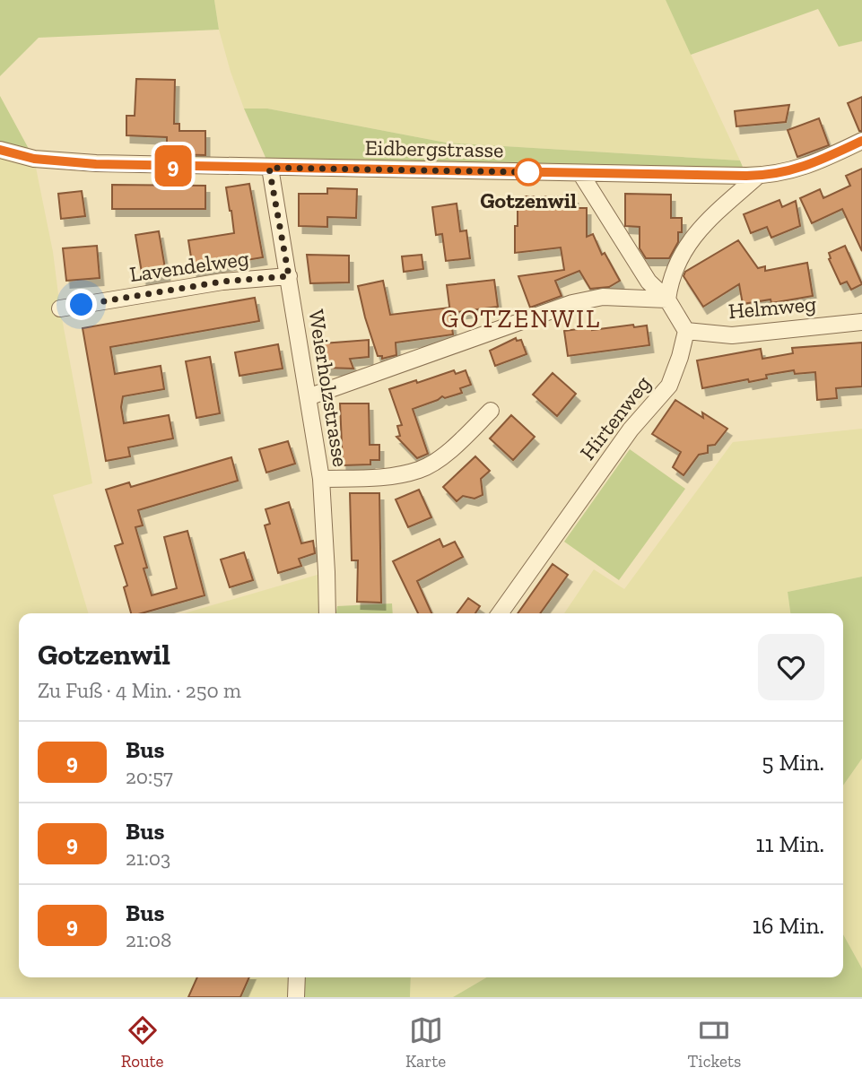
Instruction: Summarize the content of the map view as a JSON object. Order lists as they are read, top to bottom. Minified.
{"streets":{"street":["Eidbergstrasse","Lavendelweg","Helmweg","Weierholzstrasse","Hirtenweg"]},"crossings":[["Eidbergstrasse","Weierholzstrasse"],["Lavendelweg","Weierholzstrasse"],["Helmweg","Hirtenweg"]],"districts":["GOTZENWIL"],"places":["Gotzenwil"],"lines":["bus line 9"],"page":{"on_map":"9","heading":["Gotzenwil","Zu Fuß · 4 Min. · 250 m"],"list":[{"mark":"9","name":"Bus","note":"20:57","value":"5 Min."},{"mark":"9","name":"Bus","note":"21:03","value":"11 Min."},{"mark":"9","name":"Bus","note":"21:08","value":"16 Min."}],"tabs":["Route","Karte","Tickets"]}}
